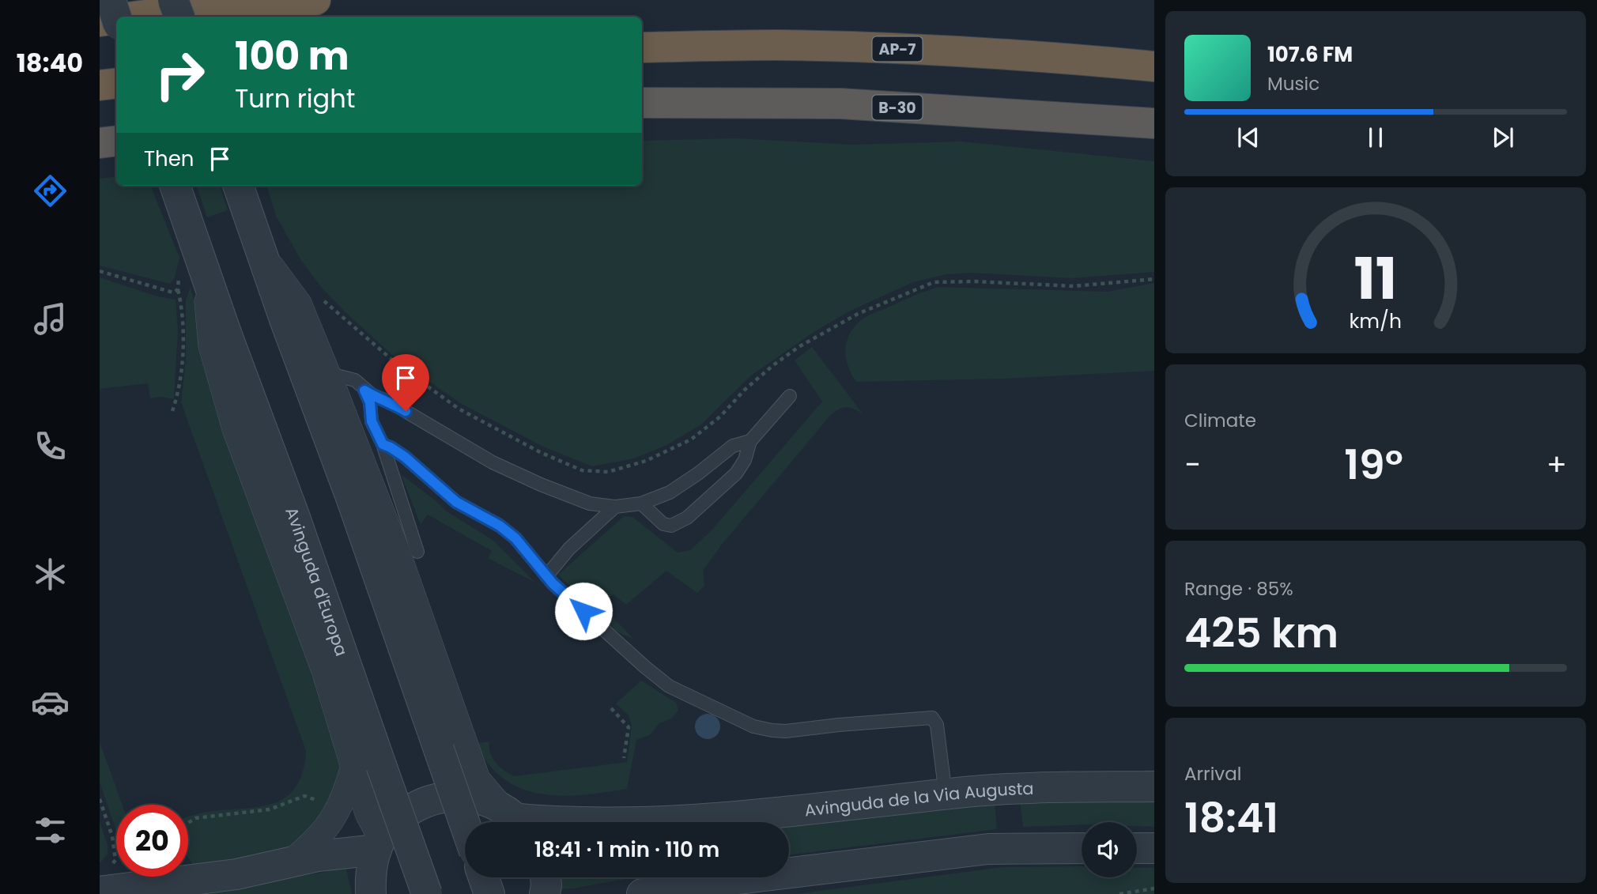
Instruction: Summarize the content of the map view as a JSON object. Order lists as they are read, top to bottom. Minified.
{"streets":{"highway":["AP-7","B-30"],"street":["Avinguda d'Europa","Avinguda de la Via Augusta"]},"crossings":[["Avinguda d'Europa","Avinguda de la Via Augusta"]],"page":{"tabs":"18:40","turn":["100 m","Turn right"],"song":["107.6 FM","Music"],"then":"Then","tile":["Climate",["Range · 85%","425 km"],["Arrival","18:41"]],"heat":["−","19°","+"],"limit":"20","trip":"18:41 · 1 min · 110 m","gauge":["11","km/h"]}}
